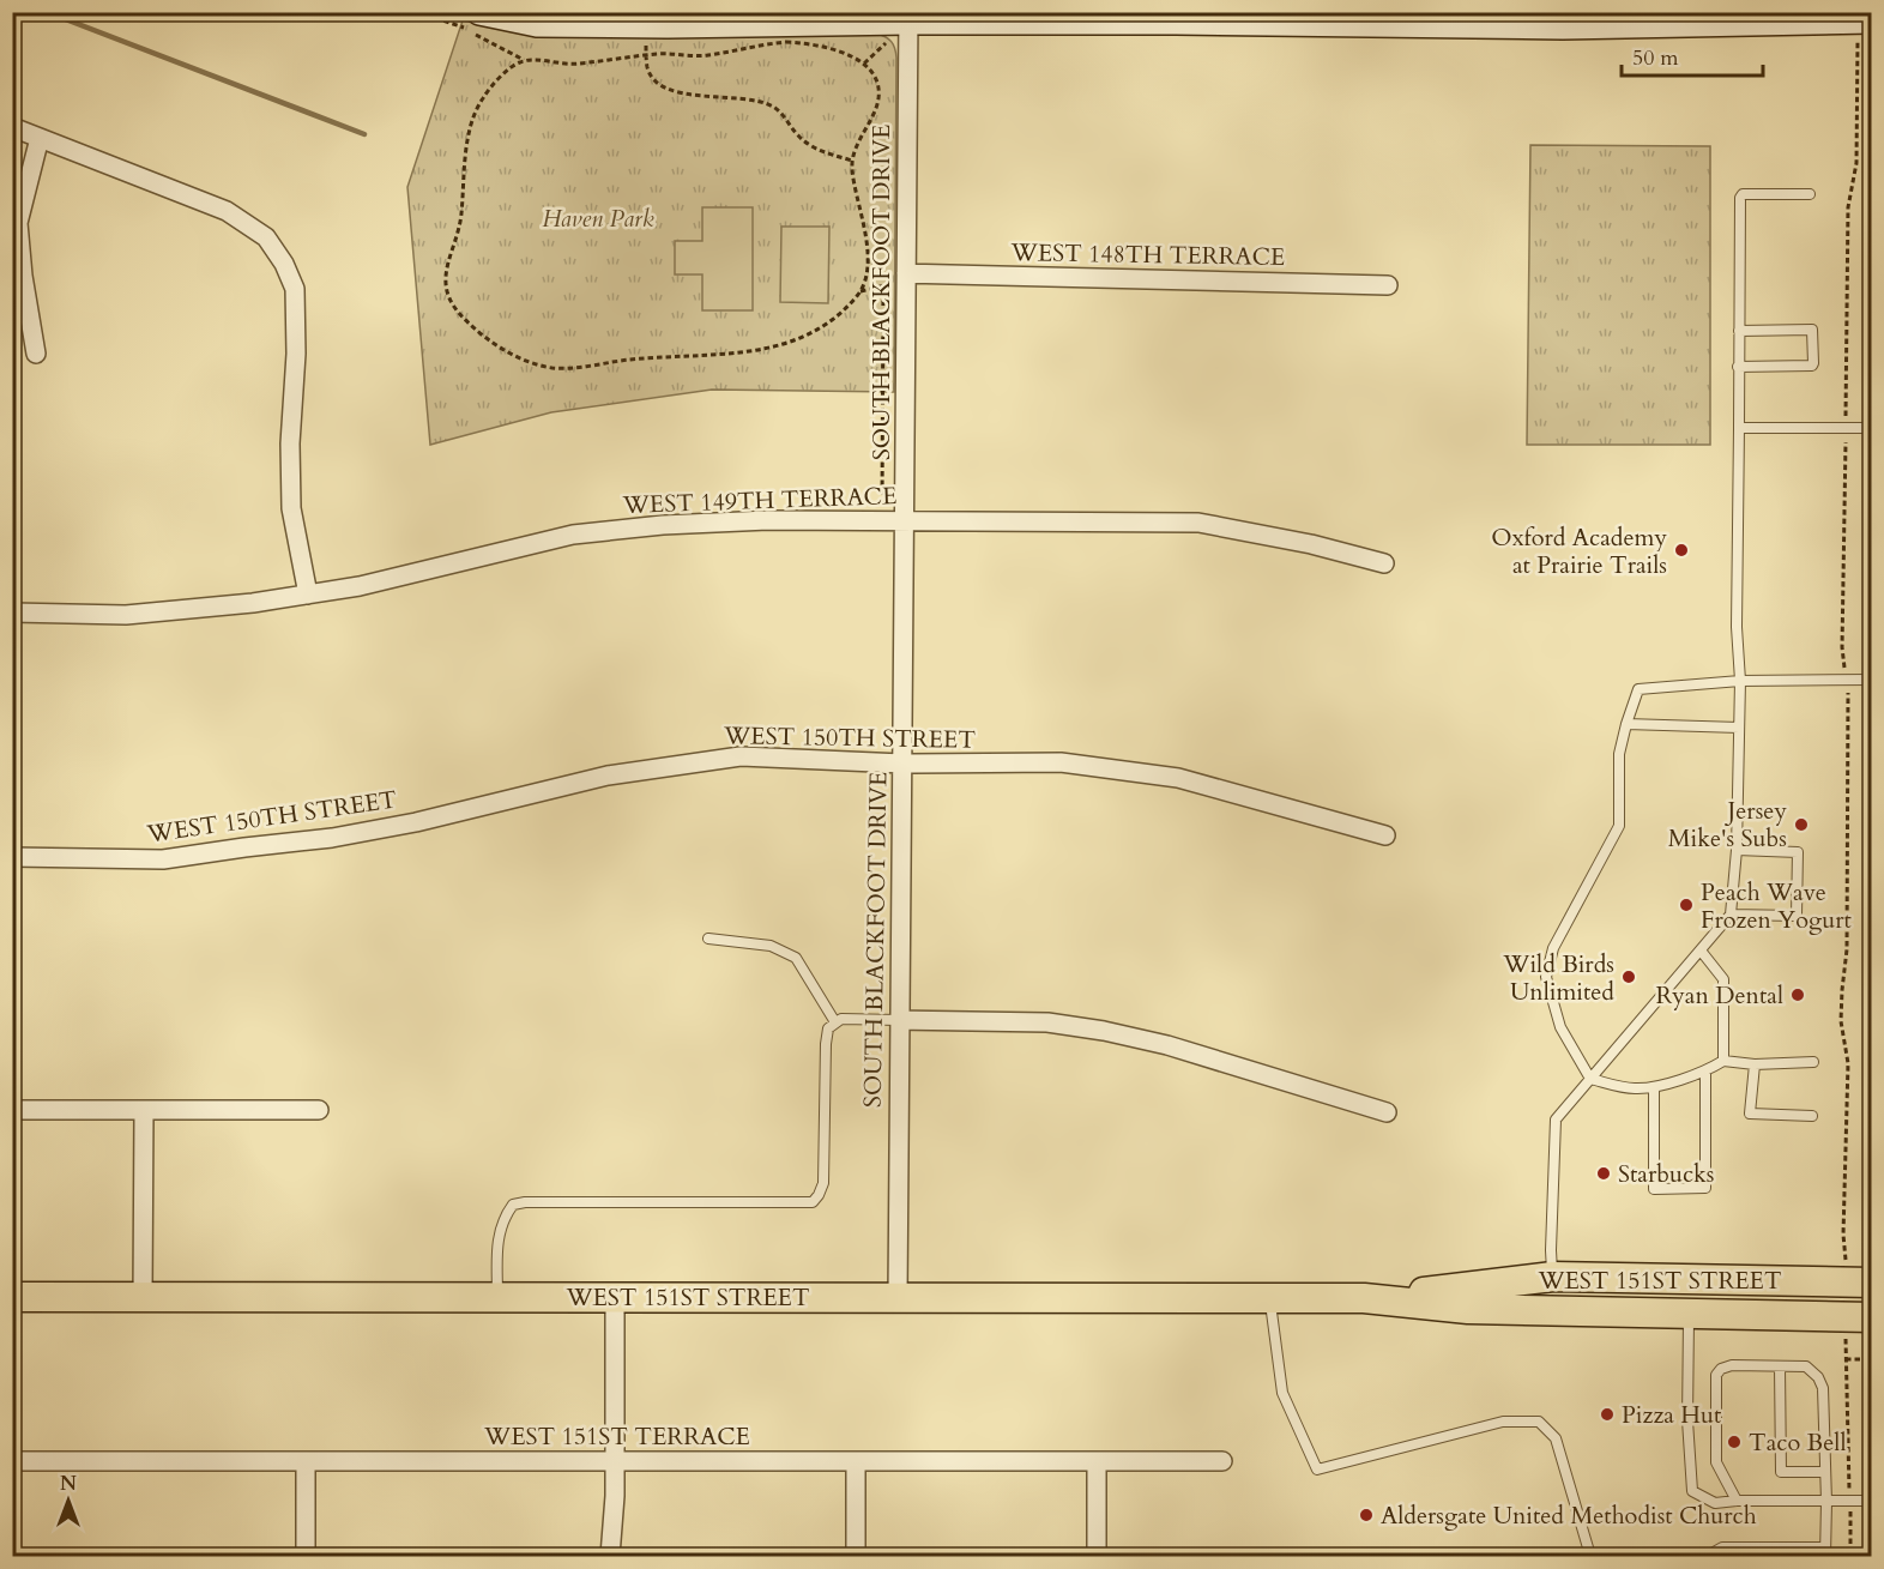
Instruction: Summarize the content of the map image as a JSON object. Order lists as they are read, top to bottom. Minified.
{"streets":{"main road":["WEST 151ST STREET"],"street":["WEST 148TH TERRACE","SOUTH BLACKFOOT DRIVE","WEST 149TH TERRACE","WEST 150TH STREET","WEST 151ST TERRACE"]},"crossings":[["WEST 148TH TERRACE","SOUTH BLACKFOOT DRIVE"],["SOUTH BLACKFOOT DRIVE","WEST 149TH TERRACE"],["SOUTH BLACKFOOT DRIVE","WEST 150TH STREET"],["SOUTH BLACKFOOT DRIVE","WEST 151ST STREET"]],"parks":["Haven Park"],"places":["Oxford Academy at Prairie Trails","Jersey Mike's Subs","Peach Wave Frozen Yogurt","Wild Birds Unlimited","Ryan Dental","Starbucks","Pizza Hut","Taco Bell","Aldersgate United Methodist Church"],"scale_bar":"50 m","north":"top"}
